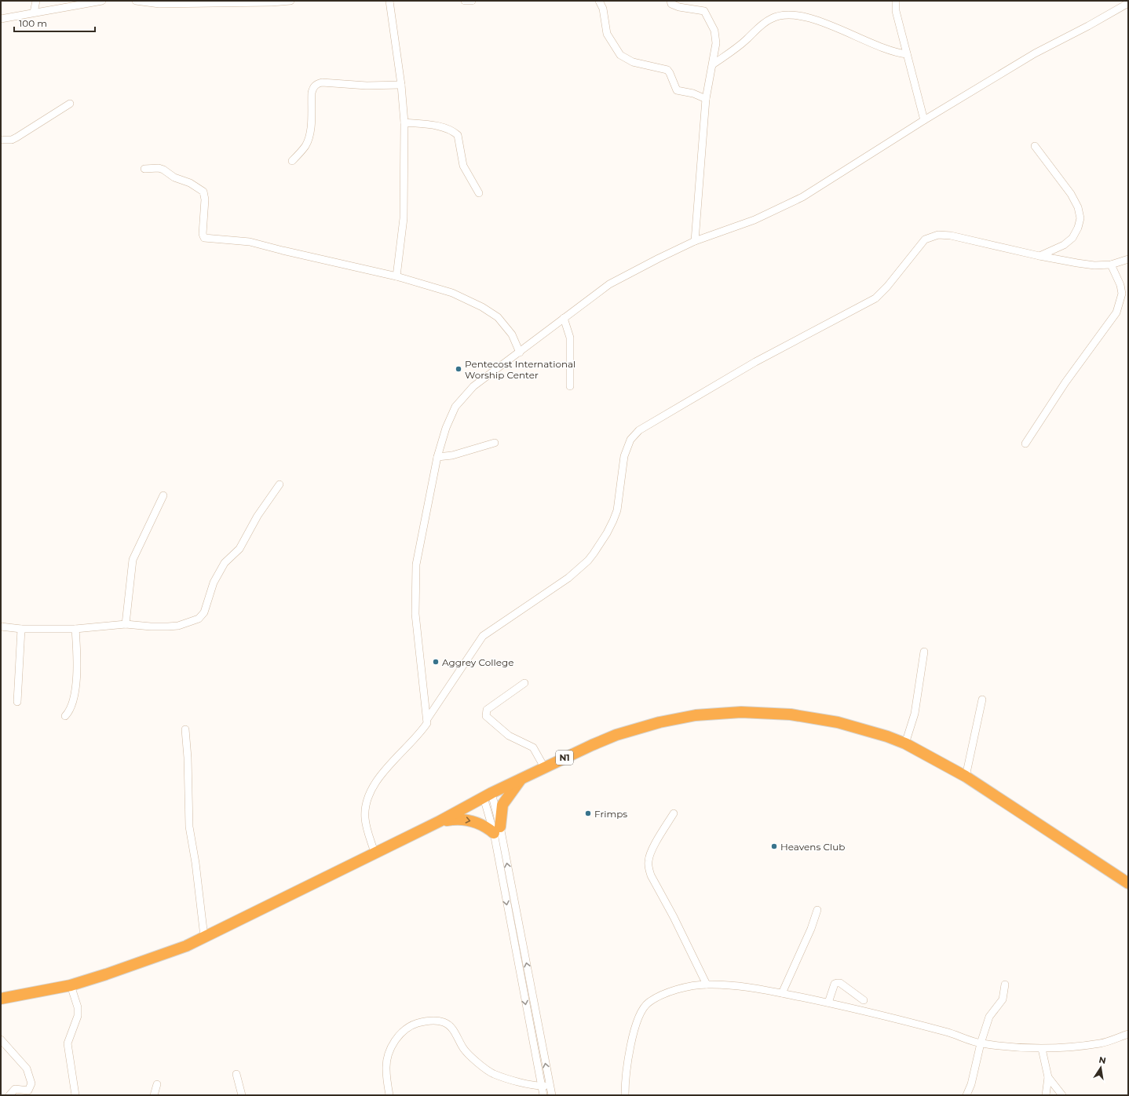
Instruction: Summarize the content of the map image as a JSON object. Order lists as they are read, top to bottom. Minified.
{"streets":{"highway":["N1"]},"places":["Pentecost International Worship Center","Aggrey College","Frimps","Heavens Club"],"scale_bar":"100 m","north":"top"}
